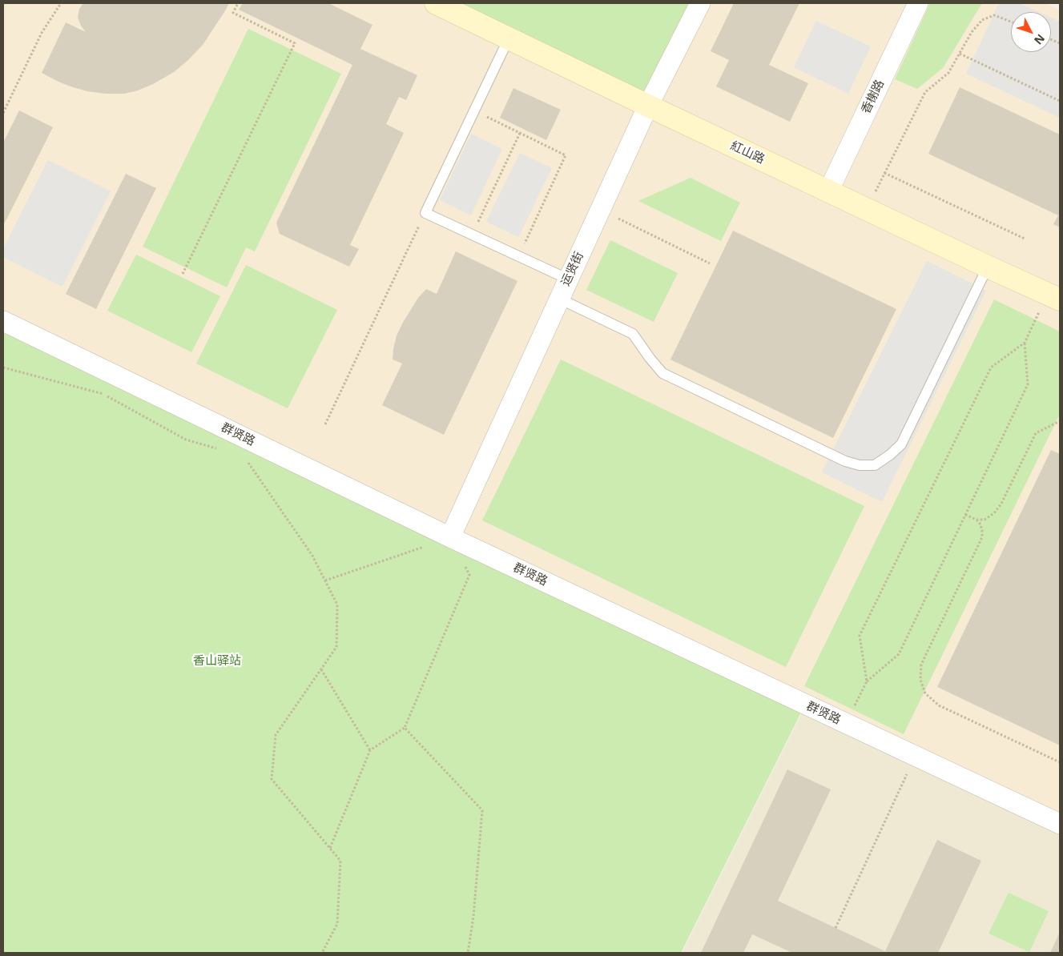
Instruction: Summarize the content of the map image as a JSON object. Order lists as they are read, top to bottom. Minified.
{"streets":{"street":["香榭路","紅山路","运贤街","群贤路"]},"crossings":[["香榭路","紅山路"],["紅山路","运贤街"],["运贤街","群贤路"]],"parks":["香山驿站"],"north":"bottom right"}
